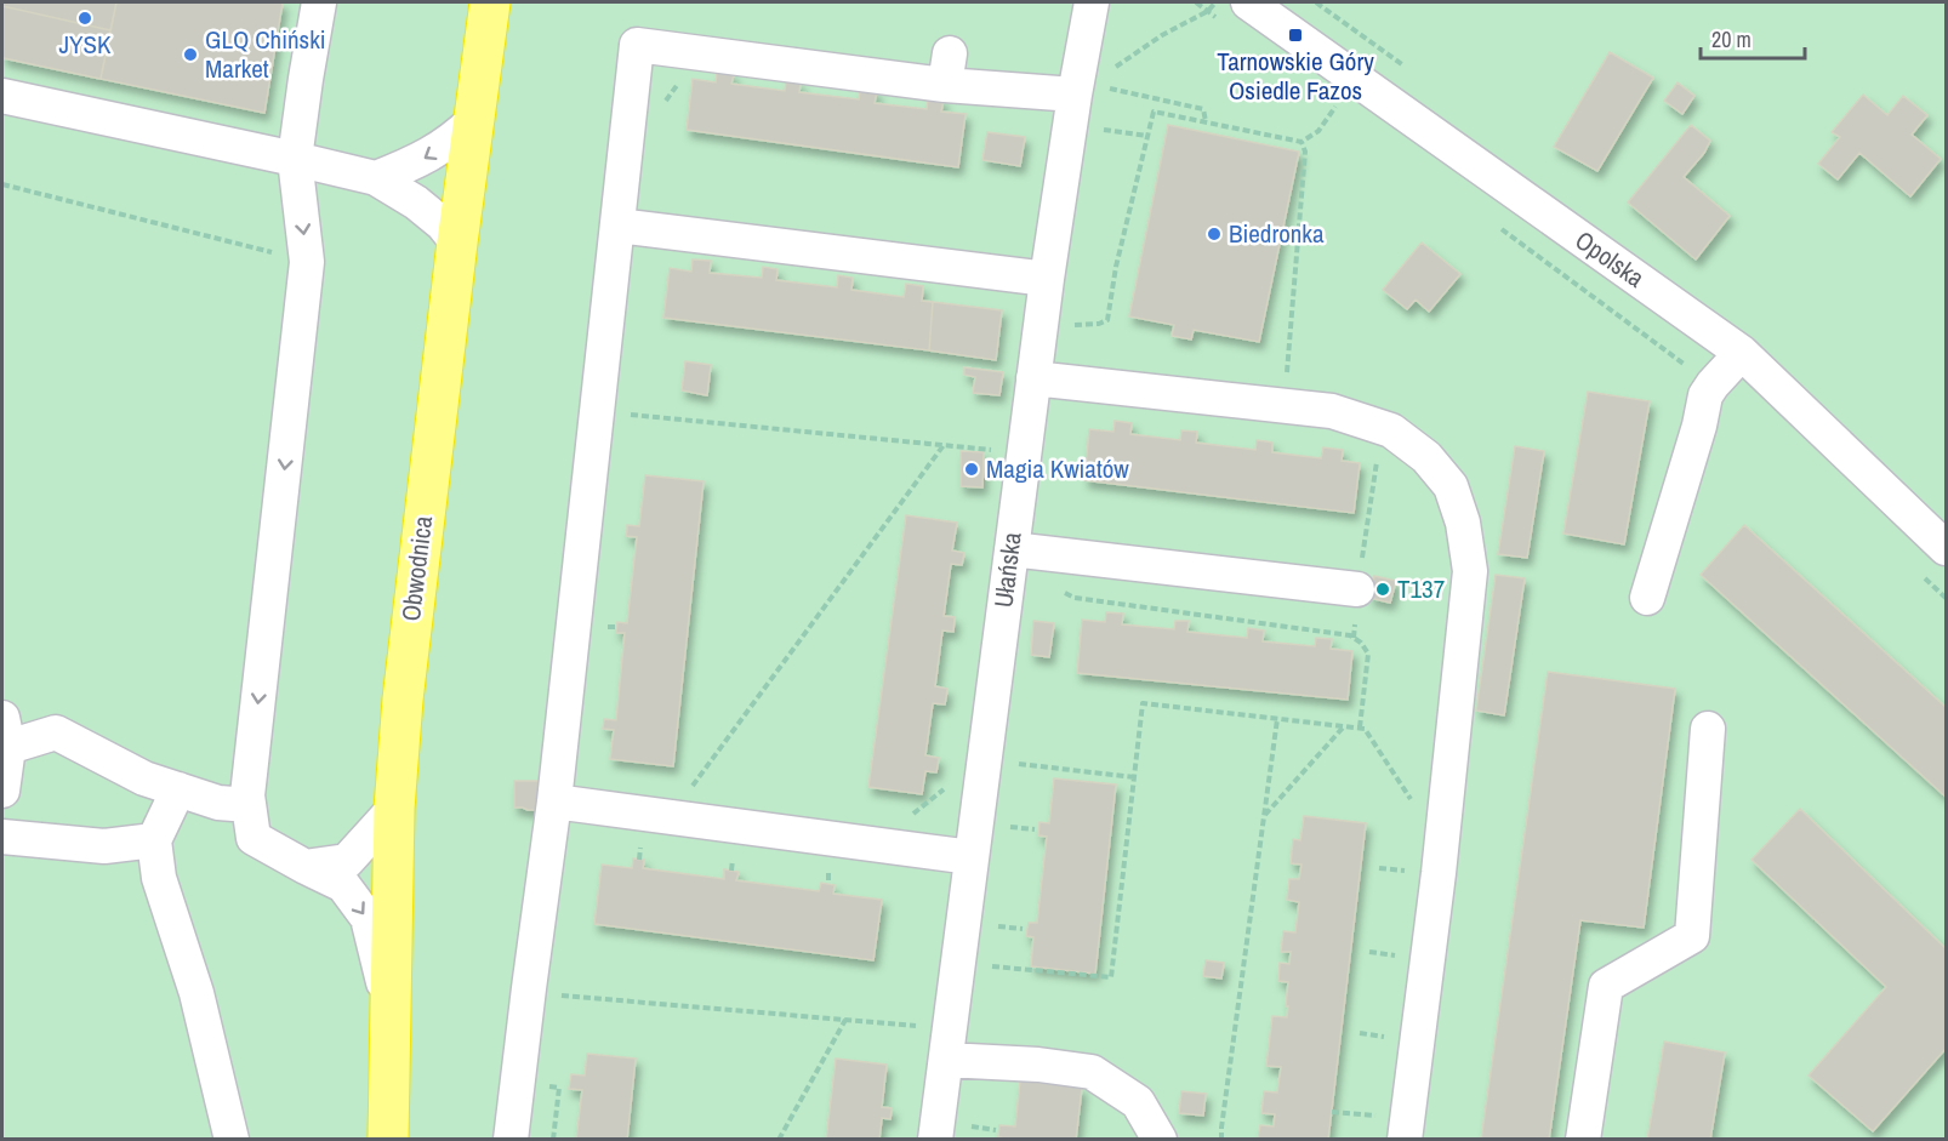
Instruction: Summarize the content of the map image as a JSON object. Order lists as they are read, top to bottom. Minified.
{"streets":{"highway":["Obwodnica"],"street":["Opolska","Ułańska"]},"places":{"other":["JYSK","GLQ Chiński Market","Biedronka","Magia Kwiatów","T137"],"transit":["Tarnowskie Góry Osiedle Fazos"]},"scale_bar":"20 m"}
